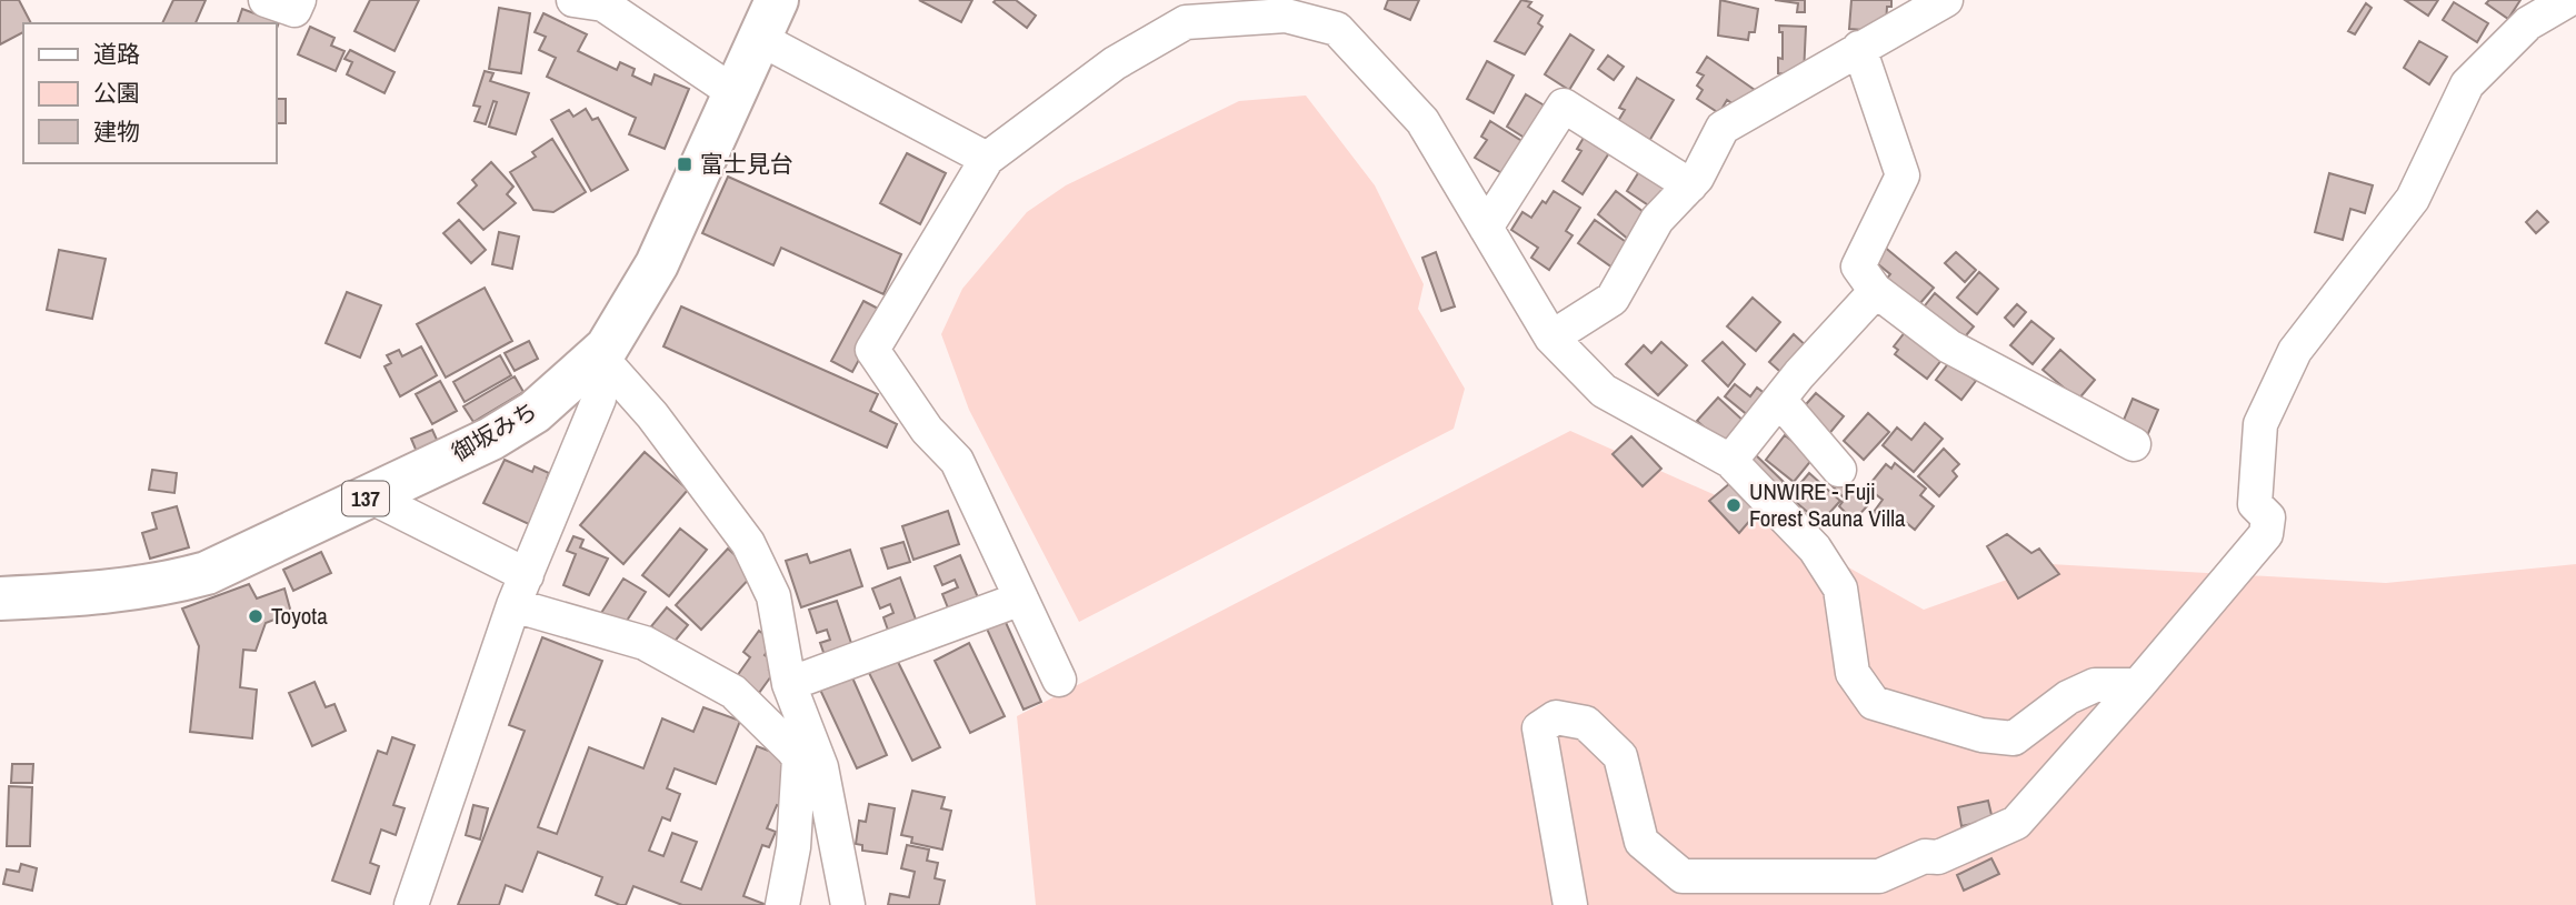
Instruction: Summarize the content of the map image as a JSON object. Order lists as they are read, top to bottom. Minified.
{"streets":{"highway":["御坂みち","137"]},"places":{"transit":["富士見台"],"other":["UNWIRE - Fuji Forest Sauna Villa","Toyota"]},"legend":["道路","公園","建物"]}
